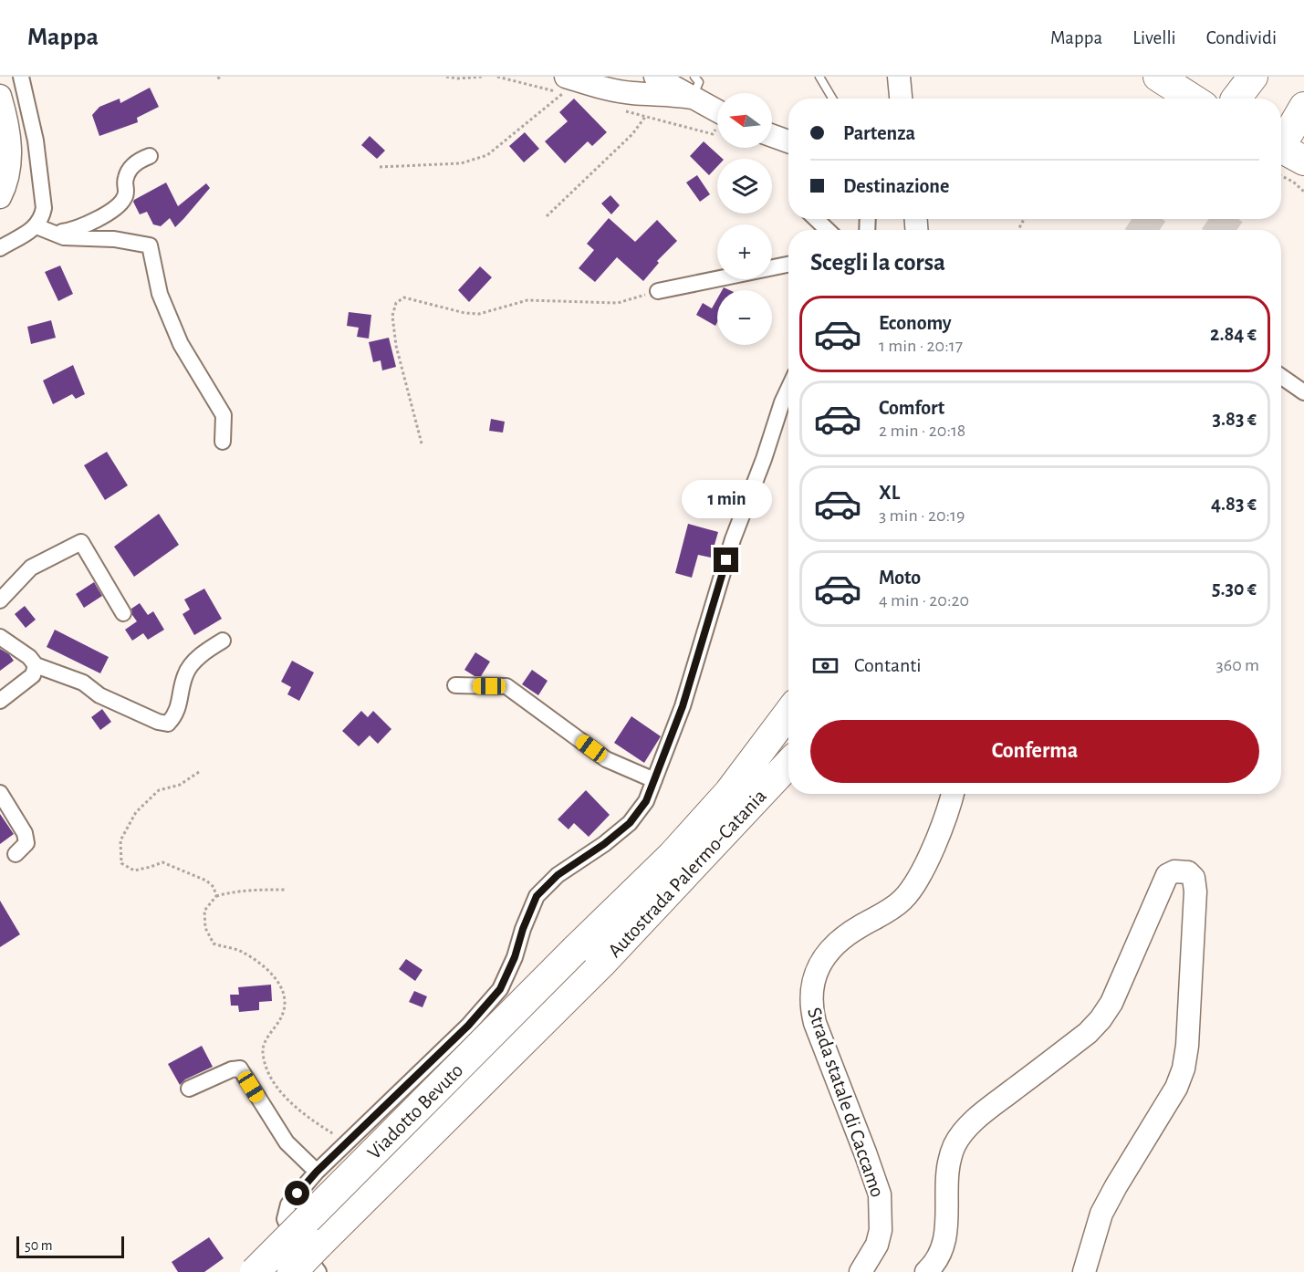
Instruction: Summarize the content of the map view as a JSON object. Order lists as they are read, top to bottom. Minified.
{"streets":{"highway":["Autostrada Palermo-Catania","Viadotto Bevuto"],"main road":["Strada statale di Caccamo"]},"crossings":[["Autostrada Palermo-Catania","Viadotto Bevuto"]],"scale_bar":"50 m","north":"left","page":{"header":"Mappa","nav":["Mappa","Livelli","Condividi"],"map_buttons":["+","−"],"banner":["Partenza","Destinazione"],"heading":"Scegli la corsa","list":[{"name":"Economy","note":"1 min · 20:17","value":"2.84 €"},{"name":"Comfort","note":"2 min · 20:18","value":"3.83 €"},{"name":"XL","note":"3 min · 20:19","value":"4.83 €"},{"name":"Moto","note":"4 min · 20:20","value":"5.30 €"}],"bubble":"1 min","pay":["Contanti","360 m"],"buttons":"Conferma","scale":"50 m"}}
